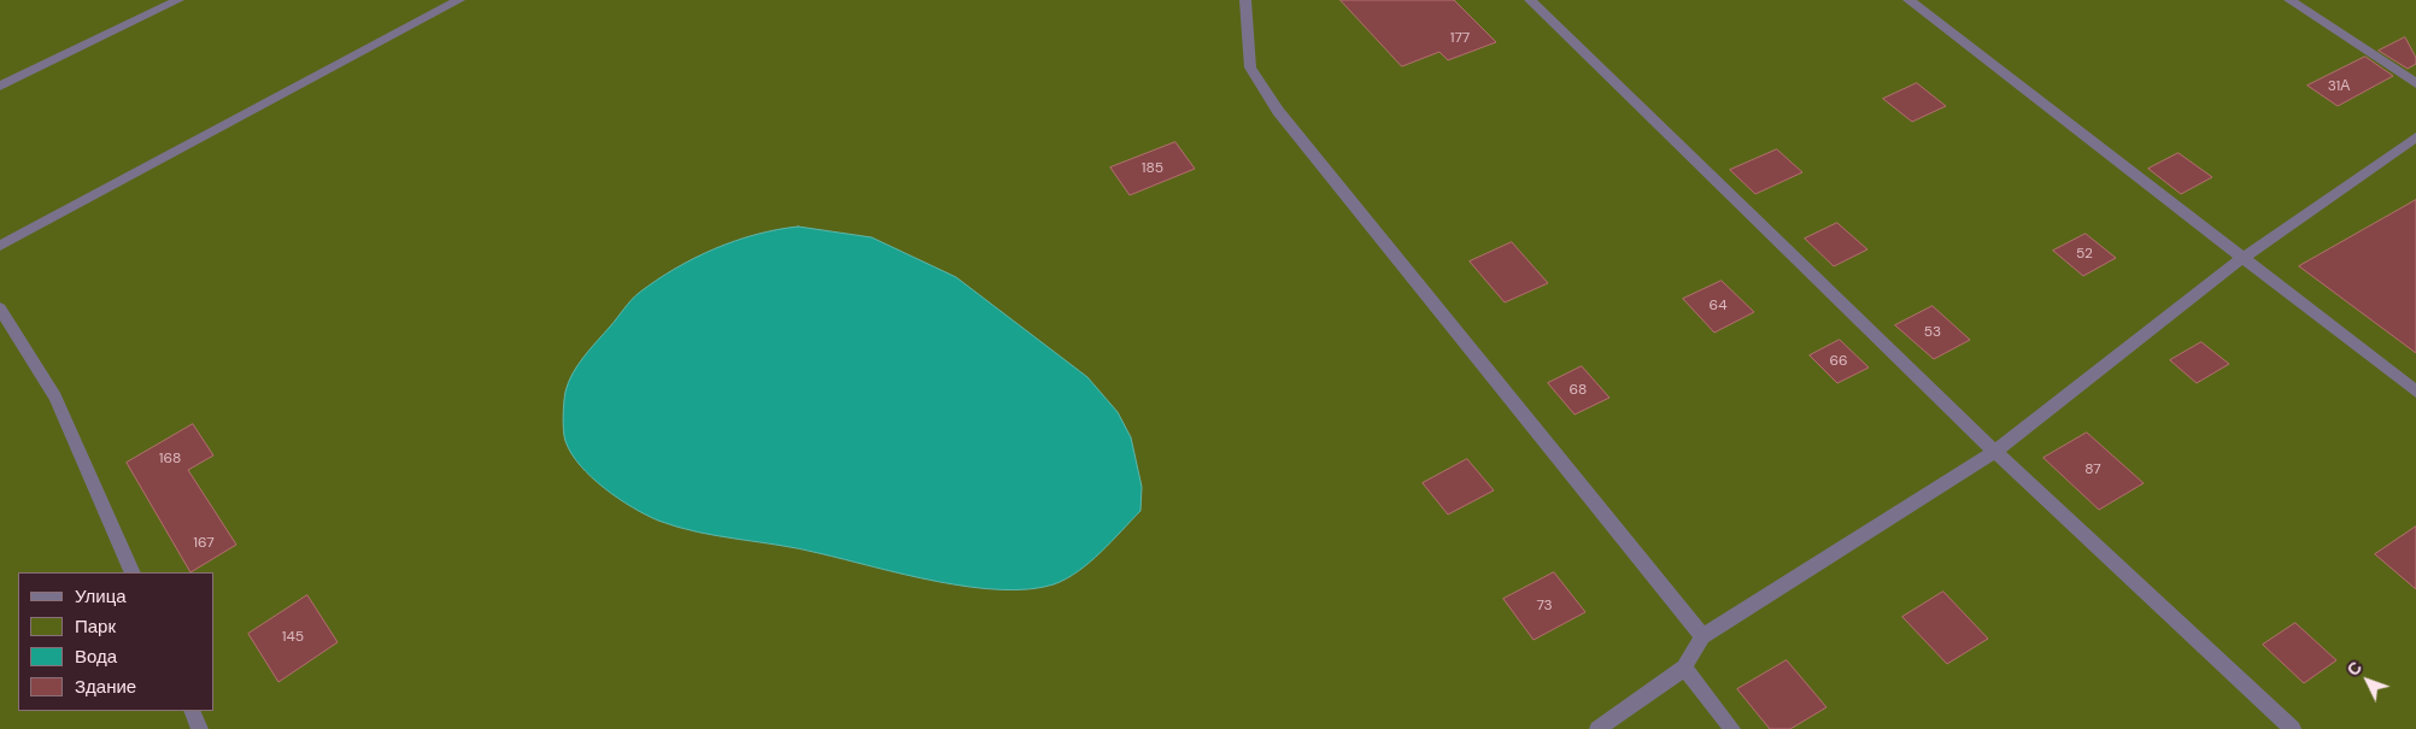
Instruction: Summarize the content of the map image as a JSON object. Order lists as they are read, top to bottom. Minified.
{"house_numbers":["177","31А","185","52","64","53","66","68","168","87","167","73","145"],"legend":["Улица","Парк","Вода","Здание"],"north":"top left"}
